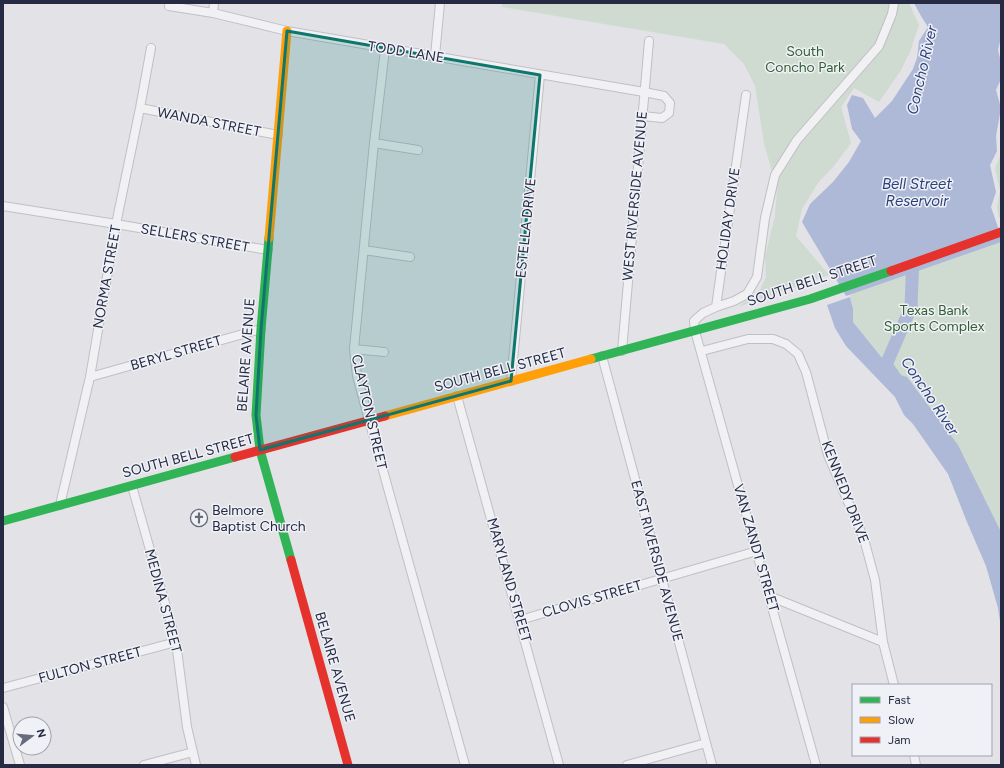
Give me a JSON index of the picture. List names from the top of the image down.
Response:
{
  "streets": {
    "main road": ["SOUTH BELL STREET", "BELAIRE AVENUE"],
    "street": [
      "TODD LANE",
      "WANDA STREET",
      "WEST RIVERSIDE AVENUE",
      "HOLIDAY DRIVE",
      "ESTELLA DRIVE",
      "SELLERS STREET",
      "NORMA STREET",
      "BERYL STREET",
      "CLAYTON STREET",
      "KENNEDY DRIVE",
      "VAN ZANDT STREET",
      "EAST RIVERSIDE AVENUE",
      "MARYLAND STREET",
      "CLOVIS STREET",
      "MEDINA STREET",
      "FULTON STREET"
    ]
  },
  "crossings": [
    ["TODD LANE", "WEST RIVERSIDE AVENUE"],
    ["TODD LANE", "ESTELLA DRIVE"],
    ["TODD LANE", "BELAIRE AVENUE"],
    ["TODD LANE", "CLAYTON STREET"],
    ["WANDA STREET", "NORMA STREET"],
    ["WANDA STREET", "BELAIRE AVENUE"],
    ["WEST RIVERSIDE AVENUE", "SOUTH BELL STREET"],
    ["ESTELLA DRIVE", "SOUTH BELL STREET"],
    ["SELLERS STREET", "NORMA STREET"],
    ["SELLERS STREET", "BELAIRE AVENUE"],
    ["NORMA STREET", "SOUTH BELL STREET"],
    ["NORMA STREET", "BERYL STREET"],
    ["SOUTH BELL STREET", "BELAIRE AVENUE"],
    ["SOUTH BELL STREET", "CLAYTON STREET"],
    ["SOUTH BELL STREET", "VAN ZANDT STREET"],
    ["SOUTH BELL STREET", "EAST RIVERSIDE AVENUE"],
    ["SOUTH BELL STREET", "MARYLAND STREET"],
    ["SOUTH BELL STREET", "MEDINA STREET"],
    ["BERYL STREET", "BELAIRE AVENUE"],
    ["KENNEDY DRIVE", "VAN ZANDT STREET"],
    ["VAN ZANDT STREET", "CLOVIS STREET"],
    ["EAST RIVERSIDE AVENUE", "CLOVIS STREET"],
    ["MARYLAND STREET", "CLOVIS STREET"],
    ["MEDINA STREET", "FULTON STREET"]
  ],
  "water": ["Concho River", "Bell Street Reservoir"],
  "parks": ["South Concho Park", "Texas Bank Sports Complex"],
  "places": {
    "church": ["Belmore Baptist Church"]
  },
  "legend": ["Fast", "Slow", "Jam"],
  "north": "right"
}
